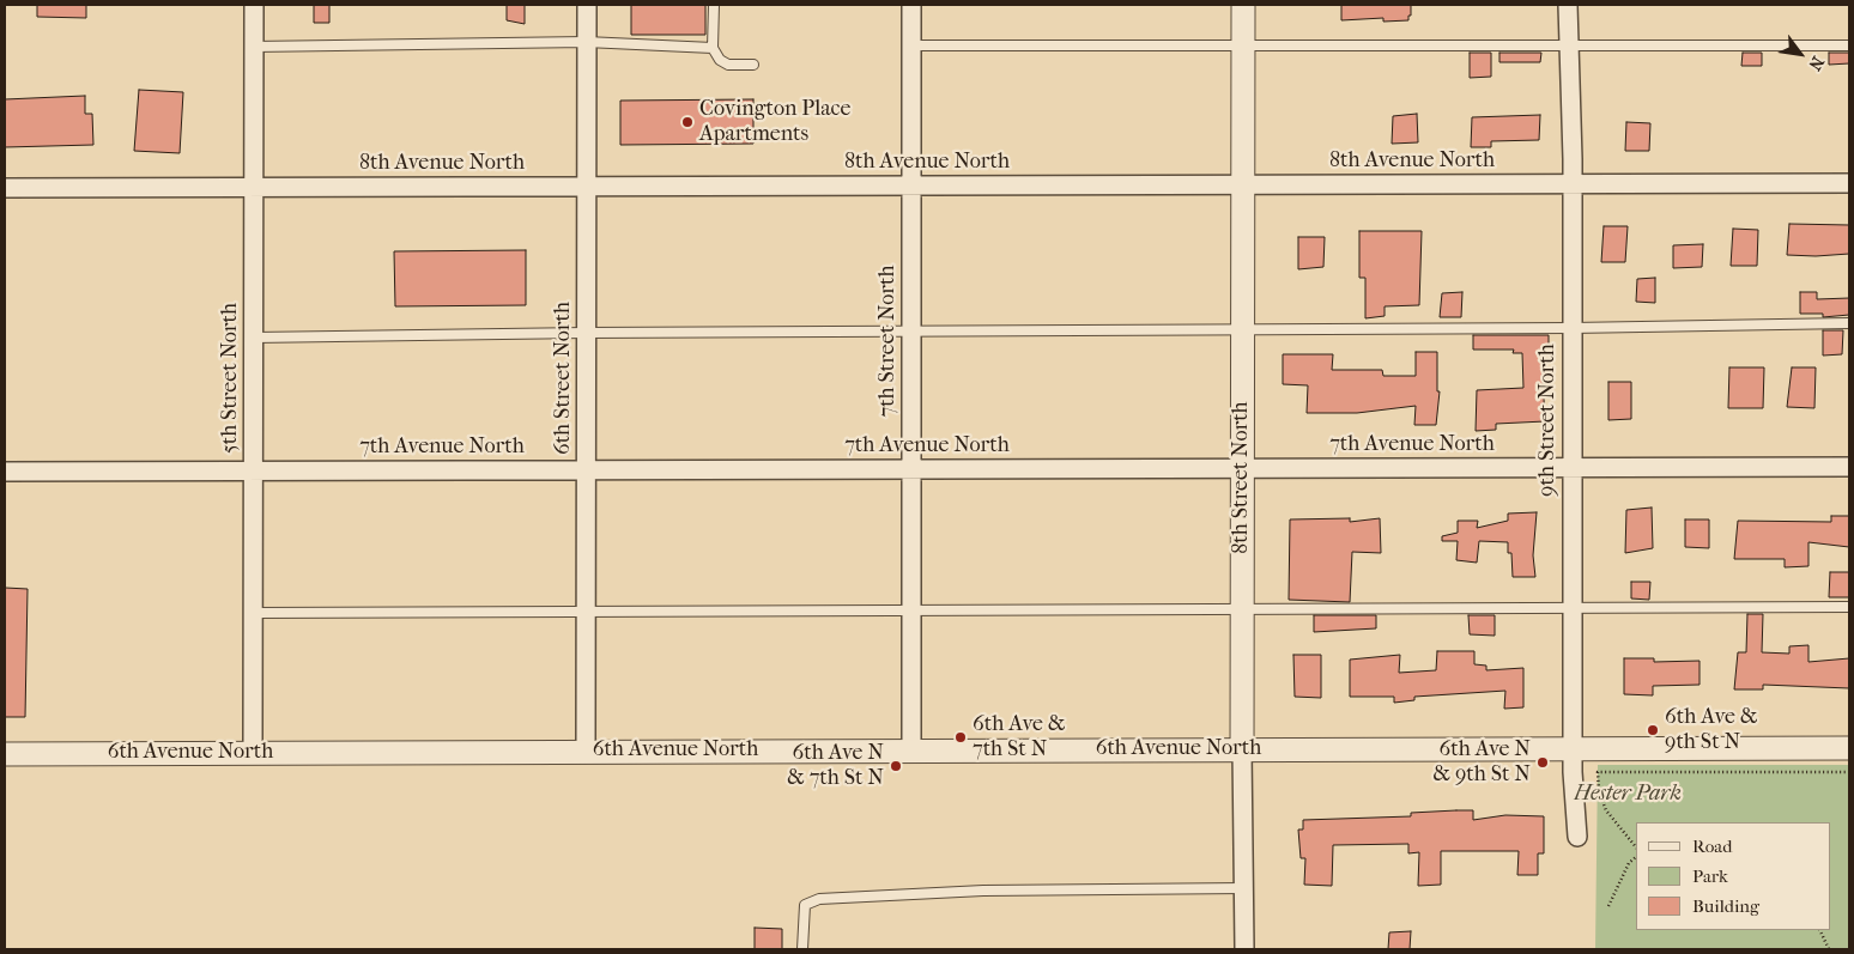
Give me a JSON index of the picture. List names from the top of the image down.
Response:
{
  "streets": {
    "street": [
      "8th Avenue North",
      "7th Street North",
      "5th Street North",
      "6th Street North",
      "9th Street North",
      "7th Avenue North",
      "8th Street North",
      "6th Avenue North"
    ]
  },
  "crossings": [
    ["8th Avenue North", "7th Street North"],
    ["8th Avenue North", "5th Street North"],
    ["8th Avenue North", "6th Street North"],
    ["8th Avenue North", "9th Street North"],
    ["8th Avenue North", "8th Street North"],
    ["7th Street North", "7th Avenue North"],
    ["7th Street North", "6th Avenue North"],
    ["5th Street North", "7th Avenue North"],
    ["5th Street North", "6th Avenue North"],
    ["6th Street North", "7th Avenue North"],
    ["6th Street North", "6th Avenue North"],
    ["9th Street North", "7th Avenue North"],
    ["9th Street North", "6th Avenue North"],
    ["7th Avenue North", "8th Street North"],
    ["8th Street North", "6th Avenue North"]
  ],
  "parks": ["Hester Park"],
  "places": [
    "Covington Place Apartments",
    "6th Ave & 9th St N",
    "6th Ave & 7th St N",
    "6th Ave N & 9th St N",
    "6th Ave N & 7th St N"
  ],
  "legend": ["Road", "Park", "Building"],
  "north": "bottom right"
}
